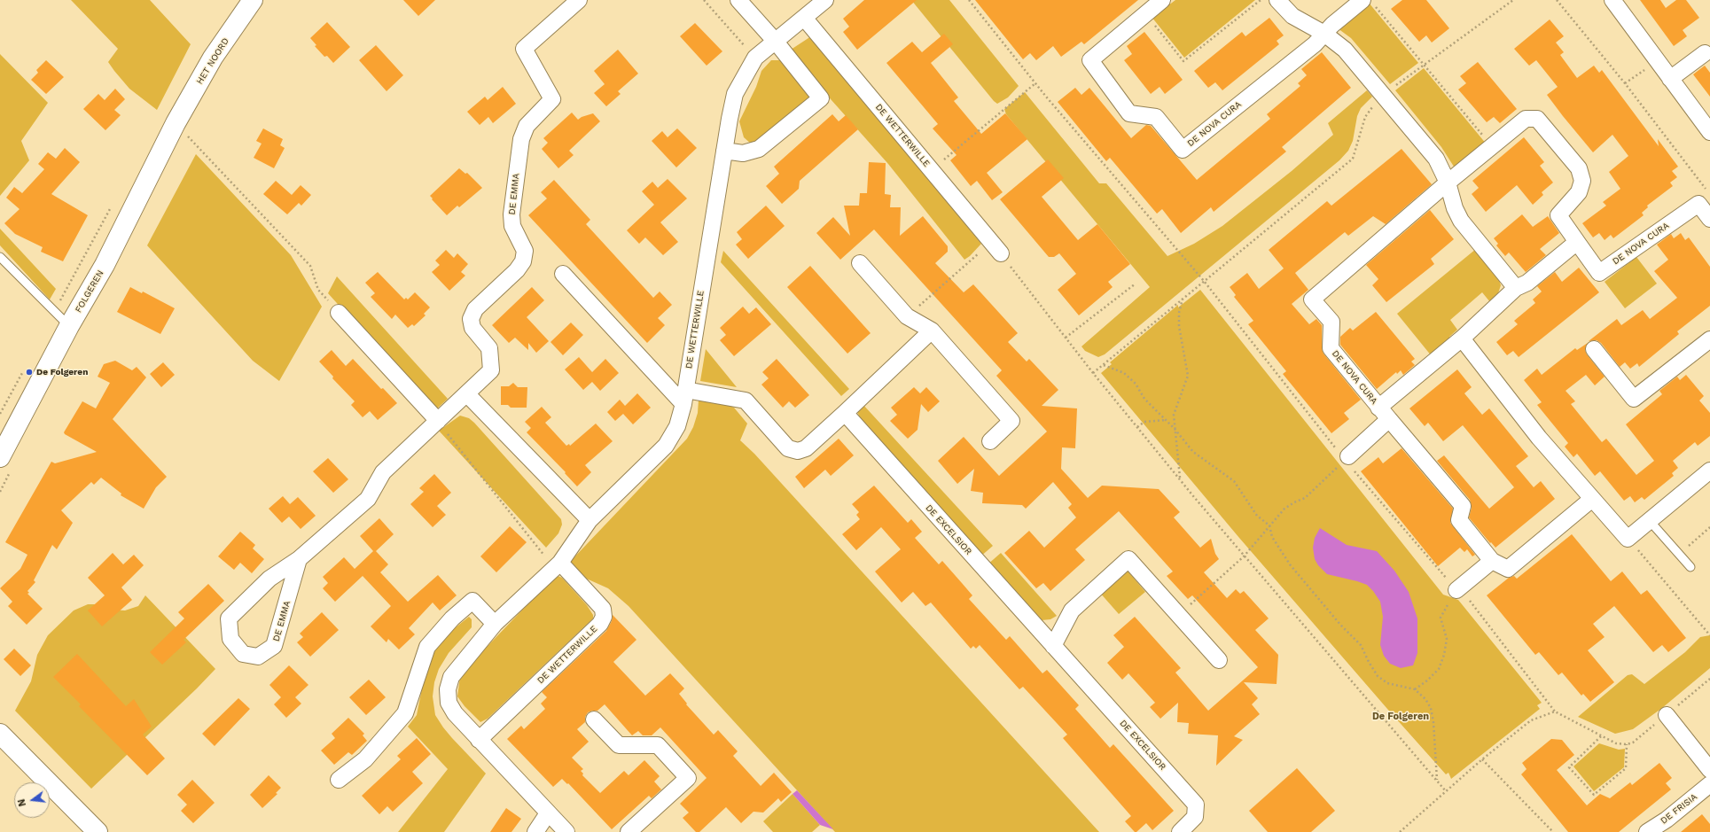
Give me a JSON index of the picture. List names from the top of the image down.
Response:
{
  "streets": {
    "main road": ["HET NOORD", "FOLGEREN"],
    "street": [
      "DE NOVA CURA",
      "DE WETTERWILLE",
      "DE EMMA",
      "DE EXCELSIOR",
      "DE FRISIA"
    ]
  },
  "crossings": [
    ["HET NOORD", "FOLGEREN"]
  ],
  "districts": ["De Folgeren"],
  "places": ["De Folgeren"],
  "north": "left"
}
